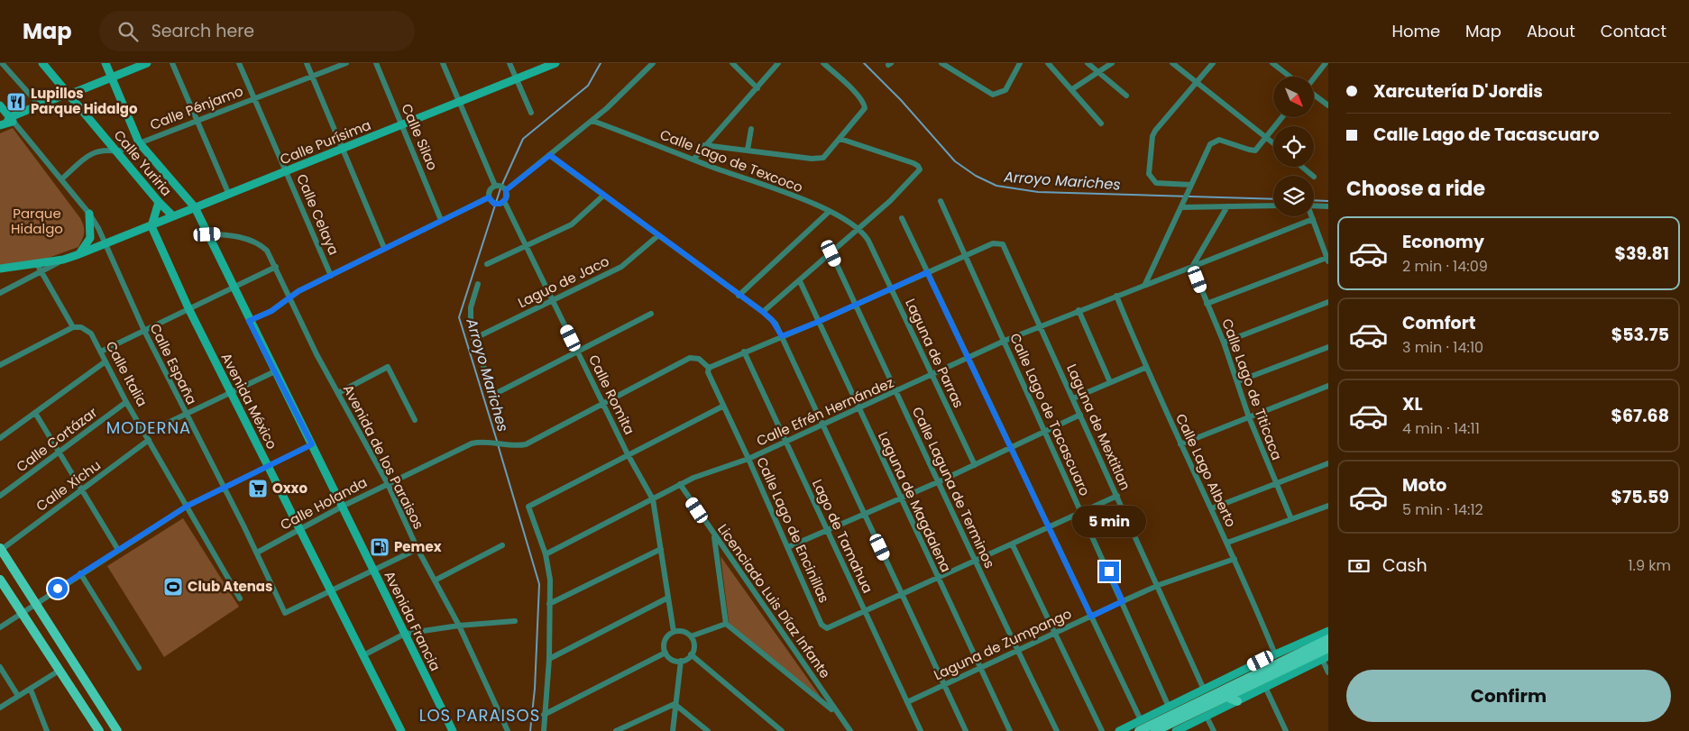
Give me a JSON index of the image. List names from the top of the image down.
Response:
{
  "streets": {
    "street": [
      "Calle Pénjamo",
      "Calle Silao",
      "Calle Purísima",
      "Calle Lago de Texcoco",
      "Calle Yuriria",
      "Calle Celaya",
      "Laguo de Jaco",
      "Laguna de Parras",
      "Calle España",
      "Calle Italia",
      "Calle Lago de Titicaca",
      "Calle Romita",
      "Avenida México",
      "Calle Efrén Hernández",
      "Calle Lago de Tacascuaro",
      "Laguna de Mextitlan",
      "Calle Cortázar",
      "Avenida de los Paraisos",
      "Calle Lago Alberto",
      "Calle Xichu",
      "Calle Laguna de Terminos",
      "Laguna de Magdalena",
      "Calle Holanda",
      "Calle Lago de Encinillas",
      "Lago de Tamahua",
      "Licenciado Luis Díaz Infante",
      "Avenida Francia",
      "Laguna de Zumpango"
    ]
  },
  "crossings": [
    ["Calle Pénjamo", "Calle Yuriria"],
    ["Calle Pénjamo", "Calle Celaya"],
    ["Calle Pénjamo", "Calle España"],
    ["Calle Pénjamo", "Avenida Francia"],
    ["Calle Silao", "Calle Purísima"],
    ["Calle Purísima", "Calle Yuriria"],
    ["Calle Purísima", "Calle Celaya"],
    ["Calle Purísima", "Calle España"],
    ["Calle Purísima", "Avenida México"],
    ["Calle Purísima", "Avenida Francia"],
    ["Calle Lago de Texcoco", "Laguna de Parras"],
    ["Laguo de Jaco", "Calle Romita"],
    ["Laguna de Parras", "Calle Efrén Hernández"],
    ["Calle España", "Avenida México"],
    ["Calle España", "Calle Holanda"],
    ["Calle Italia", "Calle Cortázar"],
    ["Calle Italia", "Calle Xichu"],
    ["Calle Lago de Titicaca", "Calle Efrén Hernández"],
    ["Calle Romita", "Calle Efrén Hernández"],
    ["Calle Romita", "Calle Holanda"],
    ["Avenida México", "Calle Holanda"],
    ["Calle Efrén Hernández", "Calle Lago de Tacascuaro"],
    ["Calle Efrén Hernández", "Laguna de Mextitlan"],
    ["Calle Efrén Hernández", "Calle Lago Alberto"],
    ["Calle Efrén Hernández", "Calle Laguna de Terminos"],
    ["Calle Efrén Hernández", "Laguna de Magdalena"],
    ["Calle Efrén Hernández", "Calle Lago de Encinillas"],
    ["Calle Efrén Hernández", "Lago de Tamahua"],
    ["Calle Efrén Hernández", "Licenciado Luis Díaz Infante"],
    ["Calle Lago de Tacascuaro", "Laguna de Mextitlan"],
    ["Calle Lago de Tacascuaro", "Laguna de Zumpango"],
    ["Laguna de Mextitlan", "Laguna de Zumpango"],
    ["Avenida de los Paraisos", "Calle Holanda"],
    ["Avenida de los Paraisos", "Avenida Francia"],
    ["Calle Lago Alberto", "Laguna de Zumpango"],
    ["Calle Laguna de Terminos", "Laguna de Zumpango"],
    ["Laguna de Magdalena", "Laguna de Zumpango"],
    ["Calle Holanda", "Calle Lago de Encinillas"],
    ["Calle Holanda", "Avenida Francia"],
    ["Calle Lago de Encinillas", "Lago de Tamahua"],
    ["Lago de Tamahua", "Laguna de Zumpango"]
  ],
  "districts": ["MODERNA", "LOS PARAISOS"],
  "water": ["Arroyo Mariches"],
  "parks": ["Parque Hidalgo"],
  "places": {
    "restaurant": ["Lupillos Parque Hidalgo"],
    "supermarket": ["Oxxo"],
    "fuel station": ["Pemex"],
    "sports": ["Club Atenas"]
  },
  "north": "bottom right",
  "page": {
    "header": "Map",
    "search": "Search here",
    "nav": [
      "Home",
      "Map",
      "About",
      "Contact"
    ],
    "banner": ["Xarcutería D'Jordis", "Calle Lago de Tacascuaro"],
    "heading": "Choose a ride",
    "list": [
      {
        "name": "Economy",
        "note": "2 min · 14:09",
        "value": "$39.81"
      },
      {
        "name": "Comfort",
        "note": "3 min · 14:10",
        "value": "$53.75"
      },
      {
        "name": "XL",
        "note": "4 min · 14:11",
        "value": "$67.68"
      },
      {
        "name": "Moto",
        "note": "5 min · 14:12",
        "value": "$75.59"
      }
    ],
    "bubble": "5 min",
    "pay": ["Cash", "1.9 km"],
    "buttons": "Confirm"
  }
}
